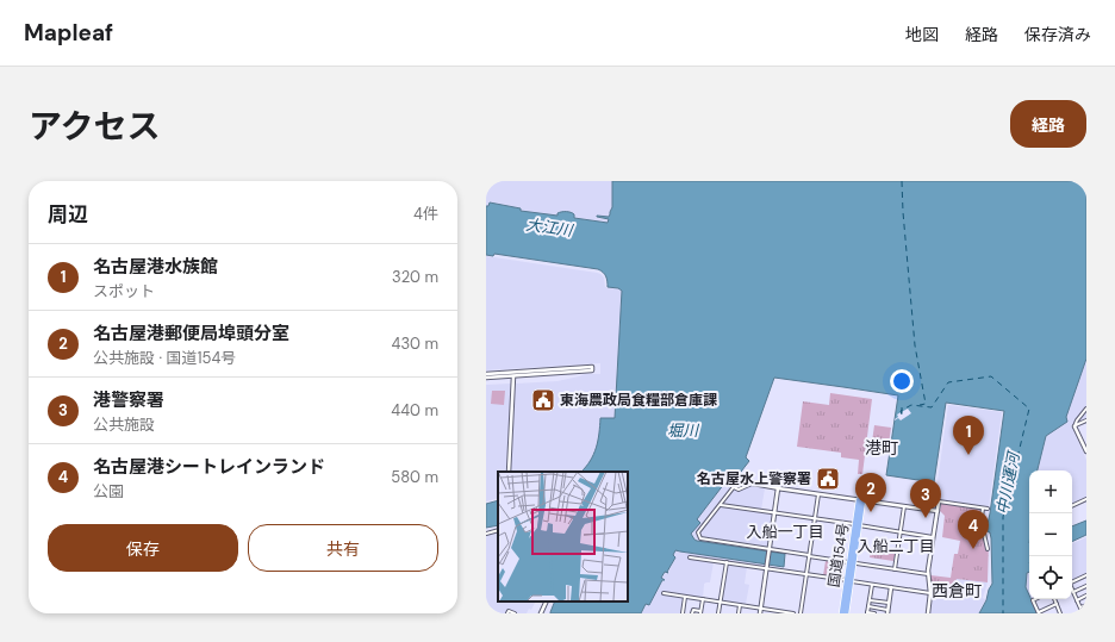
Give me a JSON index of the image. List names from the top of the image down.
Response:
{
  "streets": {
    "highway": ["国道154号"]
  },
  "districts": [
    "港町",
    "入船一丁目",
    "入船二丁目",
    "西倉町"
  ],
  "water": ["大江川", "堀川", "中川運河"],
  "places": {
    "public building": ["東海農政局食糧部倉庫課", "名古屋水上警察署"]
  },
  "page": {
    "header": "Mapleaf",
    "nav": ["地図", "経路", "保存済み"],
    "title": "アクセス",
    "buttons": [
      "経路",
      ["保存", "共有"]
    ],
    "heading": ["周辺", "4件"],
    "list": [
      {
        "mark": "1",
        "name": "名古屋港水族館",
        "note": "スポット",
        "value": "320 m"
      },
      {
        "mark": "2",
        "name": "名古屋港郵便局埠頭分室",
        "note": "公共施設 · 国道154号",
        "value": "430 m"
      },
      {
        "mark": "3",
        "name": "港警察署",
        "note": "公共施設",
        "value": "440 m"
      },
      {
        "mark": "4",
        "name": "名古屋港シートレインランド",
        "note": "公園",
        "value": "580 m"
      }
    ],
    "pins": [
      "1",
      "2",
      "3",
      "4"
    ],
    "map_buttons": ["+", "−"]
  }
}
